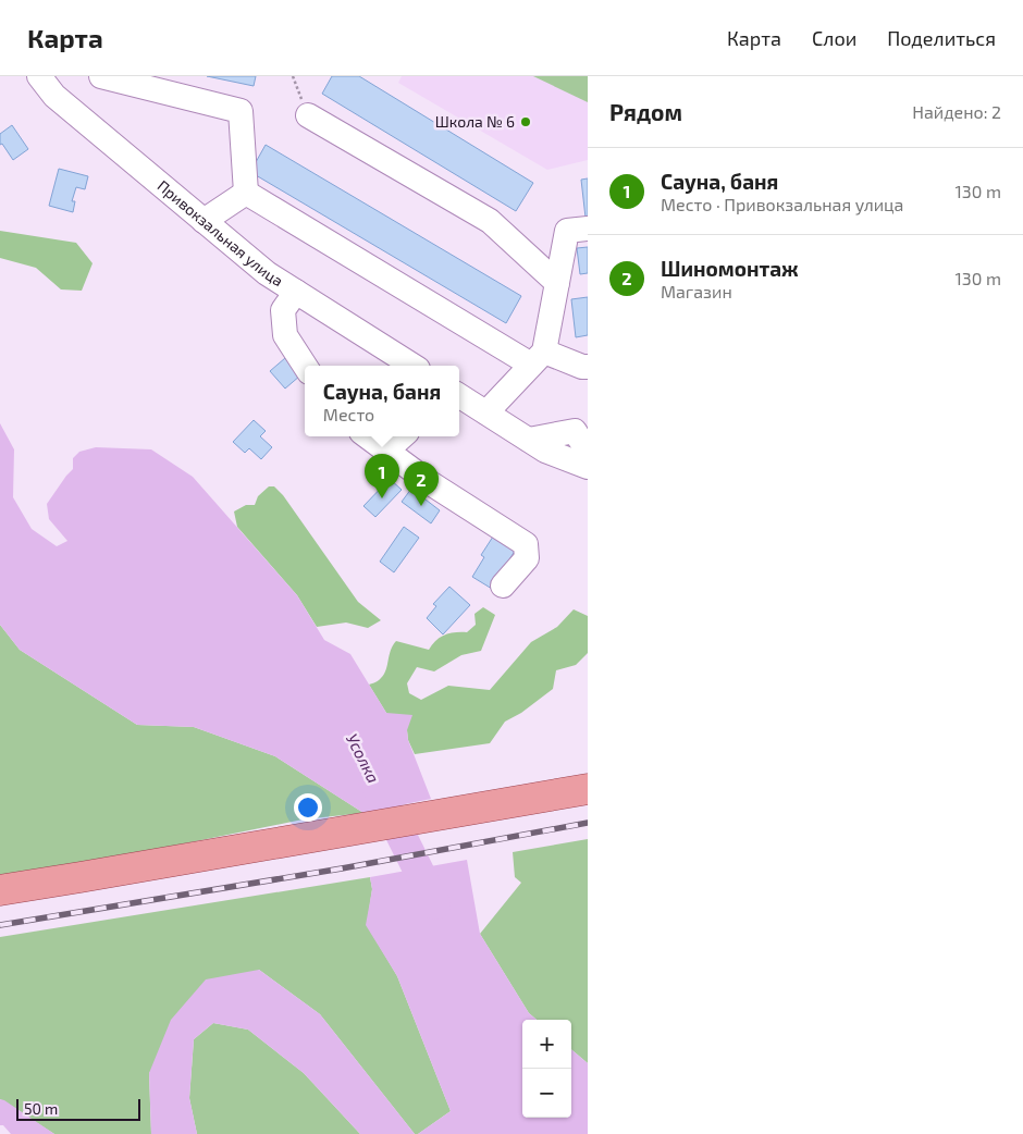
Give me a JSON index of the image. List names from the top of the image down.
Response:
{
  "streets": {
    "street": ["Привокзальная улица"]
  },
  "water": ["Усолка"],
  "places": ["Школа № 6"],
  "scale_bar": "50 m",
  "page": {
    "header": "Карта",
    "nav": ["Карта", "Слои", "Поделиться"],
    "heading": ["Рядом", "Найдено: 2"],
    "list": [
      {
        "mark": "1",
        "name": "Сауна, баня",
        "note": "Место · Привокзальная улица",
        "value": "130 m"
      },
      {
        "mark": "2",
        "name": "Шиномонтаж",
        "note": "Магазин",
        "value": "130 m"
      }
    ],
    "popup": ["Сауна, баня", "Место"],
    "pins": ["1", "2"],
    "map_buttons": ["+", "−"],
    "scale": "50 m"
  }
}
